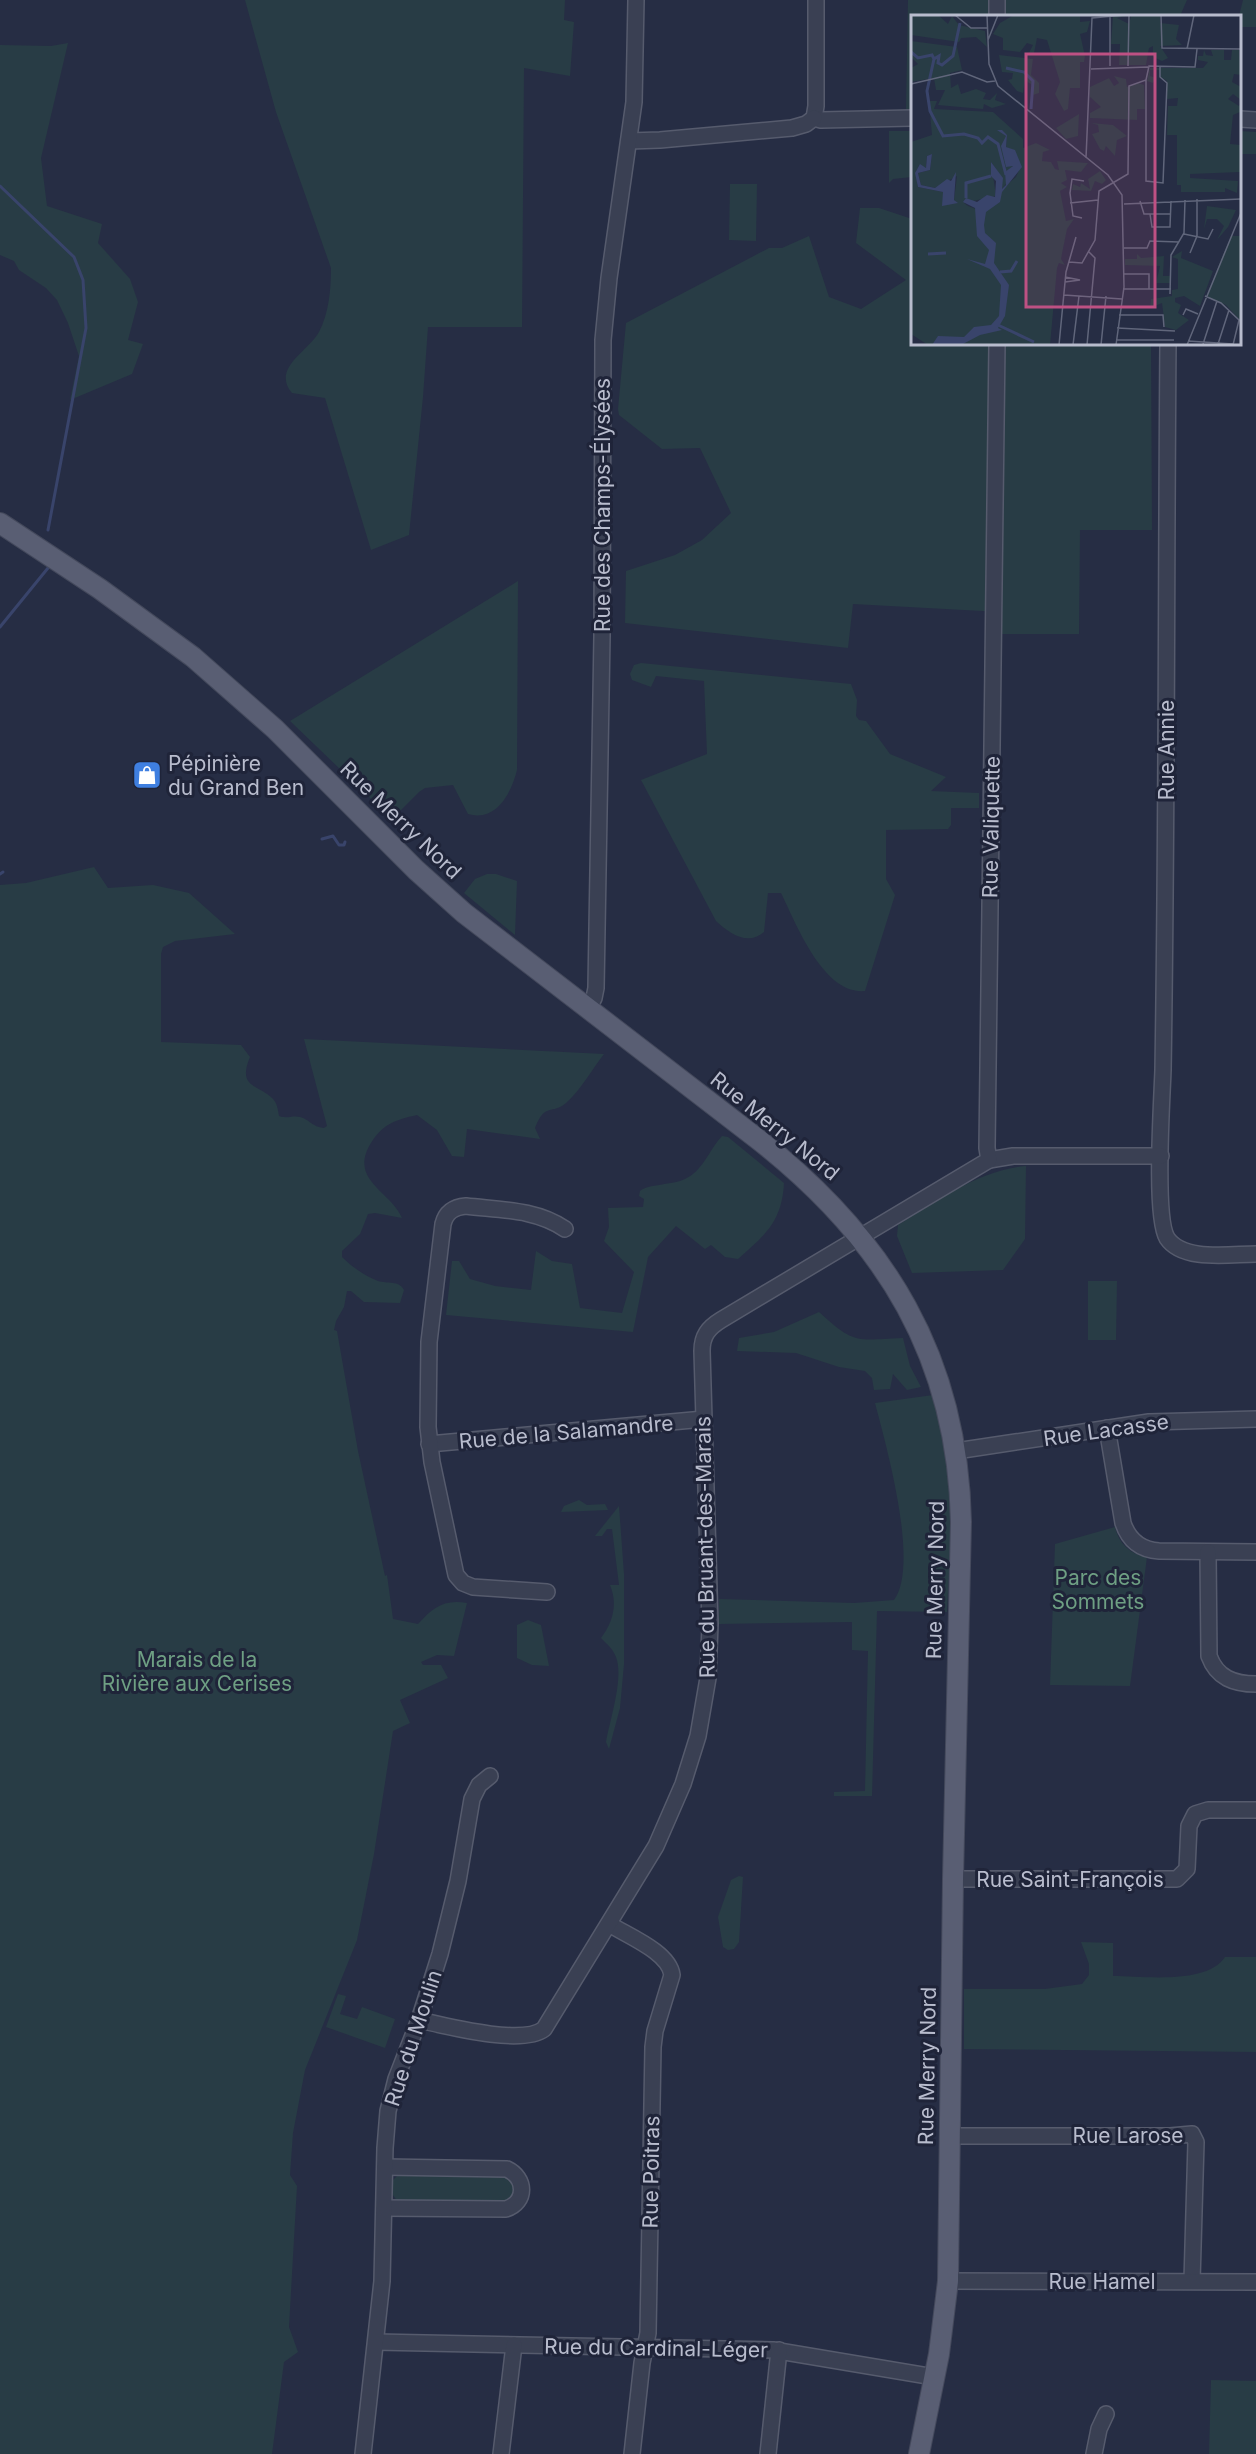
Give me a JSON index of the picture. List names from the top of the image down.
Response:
{
  "streets": {
    "main road": ["Rue Merry Nord"],
    "street": [
      "Rue des Champs-Élysées",
      "Rue Annie",
      "Rue Valiquette",
      "Rue Lacasse",
      "Rue de la Salamandre",
      "Rue du Bruant-des-Marais",
      "Rue Saint-François",
      "Rue du Moulin",
      "Rue Larose",
      "Rue Poitras",
      "Rue Hamel",
      "Rue du Cardinal-Léger"
    ]
  },
  "crossings": [
    ["Rue des Champs-Élysées", "Rue Merry Nord"],
    ["Rue Merry Nord", "Rue Lacasse"],
    ["Rue Merry Nord", "Rue du Bruant-des-Marais"],
    ["Rue Merry Nord", "Rue Saint-François"],
    ["Rue Merry Nord", "Rue Larose"],
    ["Rue Merry Nord", "Rue Hamel"],
    ["Rue Merry Nord", "Rue du Cardinal-Léger"],
    ["Rue de la Salamandre", "Rue du Bruant-des-Marais"],
    ["Rue du Bruant-des-Marais", "Rue du Moulin"],
    ["Rue du Bruant-des-Marais", "Rue Poitras"],
    ["Rue du Moulin", "Rue du Cardinal-Léger"],
    ["Rue Larose", "Rue Hamel"],
    ["Rue Poitras", "Rue du Cardinal-Léger"]
  ],
  "parks": ["Parc des Sommets", "Marais de la Rivière aux Cerises"],
  "places": {
    "shop": ["Pépinière du Grand Ben"]
  }
}
